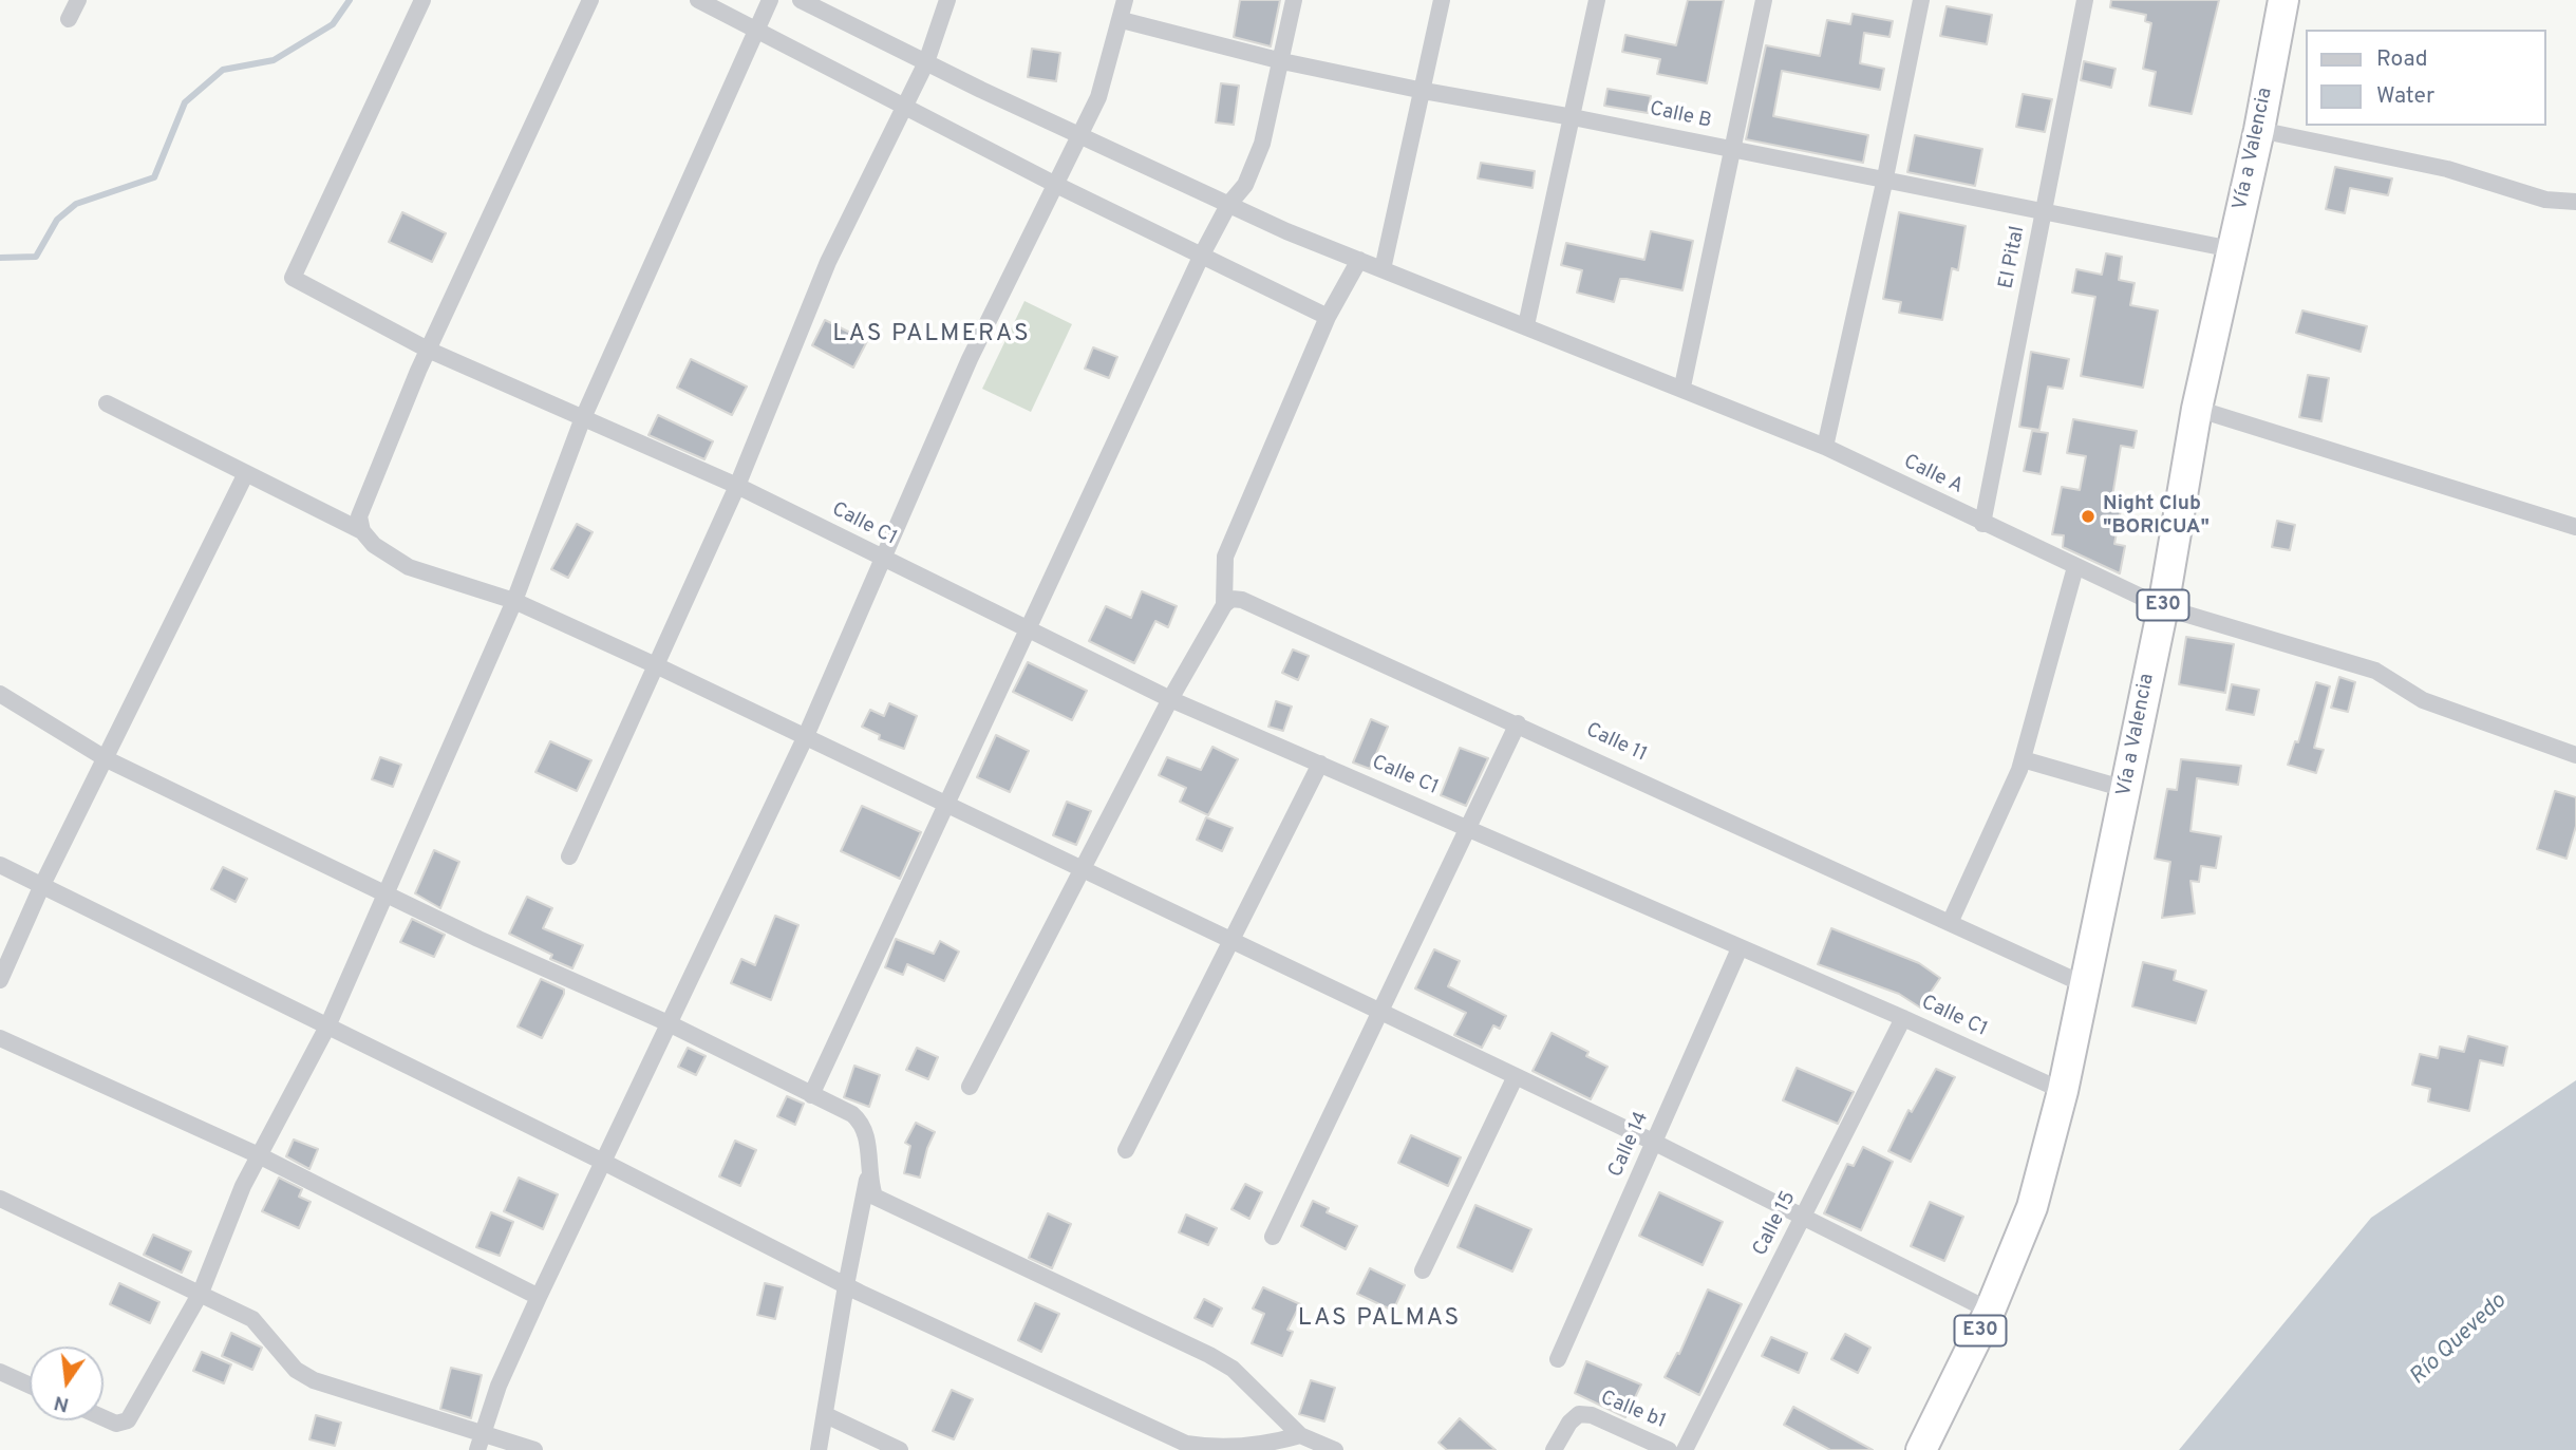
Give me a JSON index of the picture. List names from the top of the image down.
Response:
{
  "streets": {
    "highway": ["Vía a Valencia", "E30"],
    "street": [
      "Calle B",
      "El Pital",
      "Calle A",
      "Calle C1",
      "Calle 11",
      "Calle 14",
      "Calle 15",
      "Calle b1"
    ]
  },
  "crossings": [
    ["Calle B", "Vía a Valencia"],
    ["Calle B", "El Pital"],
    ["Vía a Valencia", "Calle A"],
    ["Vía a Valencia", "Calle C1"],
    ["Vía a Valencia", "Calle 11"],
    ["El Pital", "Calle A"],
    ["Calle C1", "Calle 14"],
    ["Calle C1", "Calle 15"]
  ],
  "districts": ["LAS PALMERAS", "LAS PALMAS"],
  "water": ["Río Quevedo"],
  "places": ["Night Club \"BORICUA\""],
  "legend": ["Road", "Water"],
  "north": "bottom"
}
